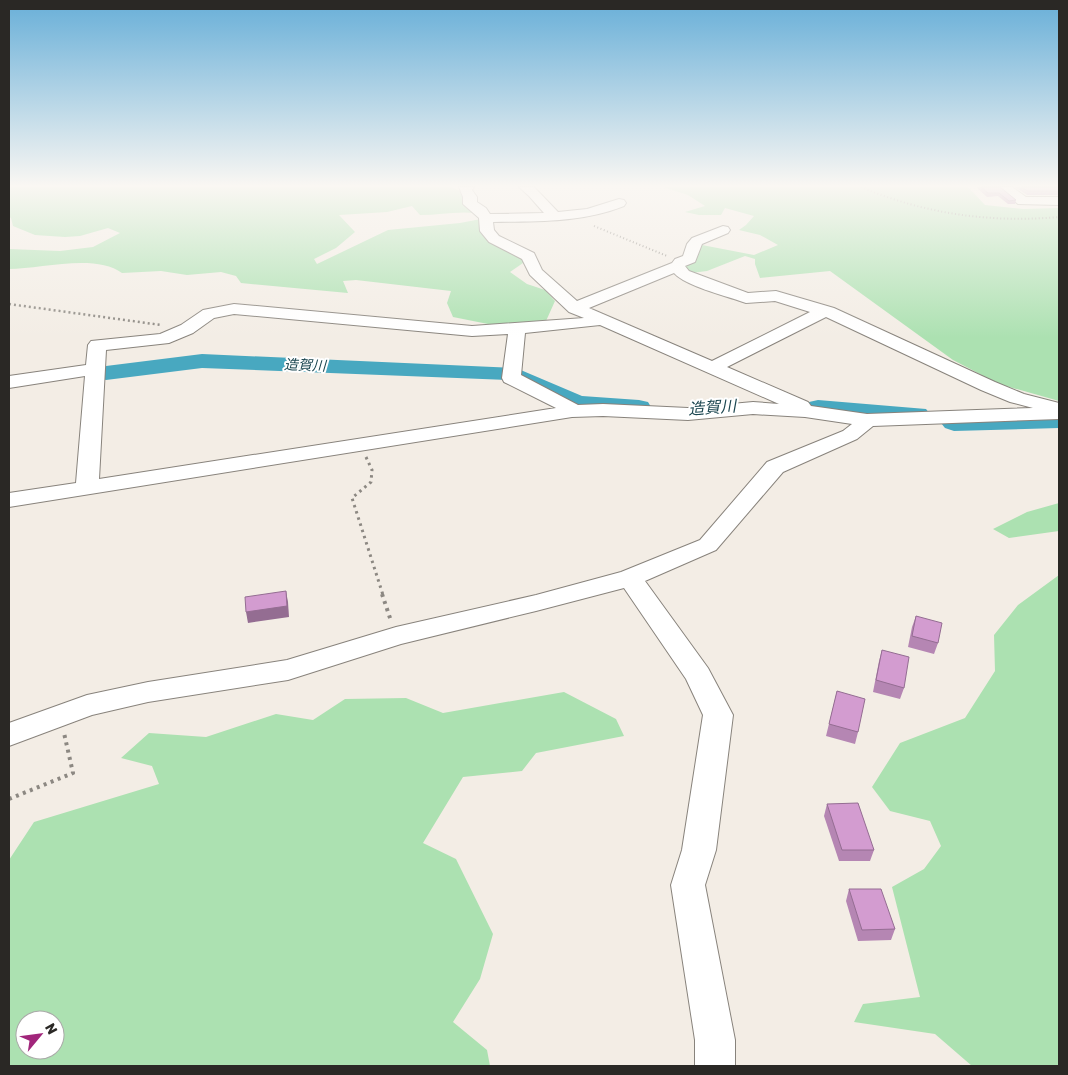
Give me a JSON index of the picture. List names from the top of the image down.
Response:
{
  "water": ["造賀川"],
  "north": "top right"
}
